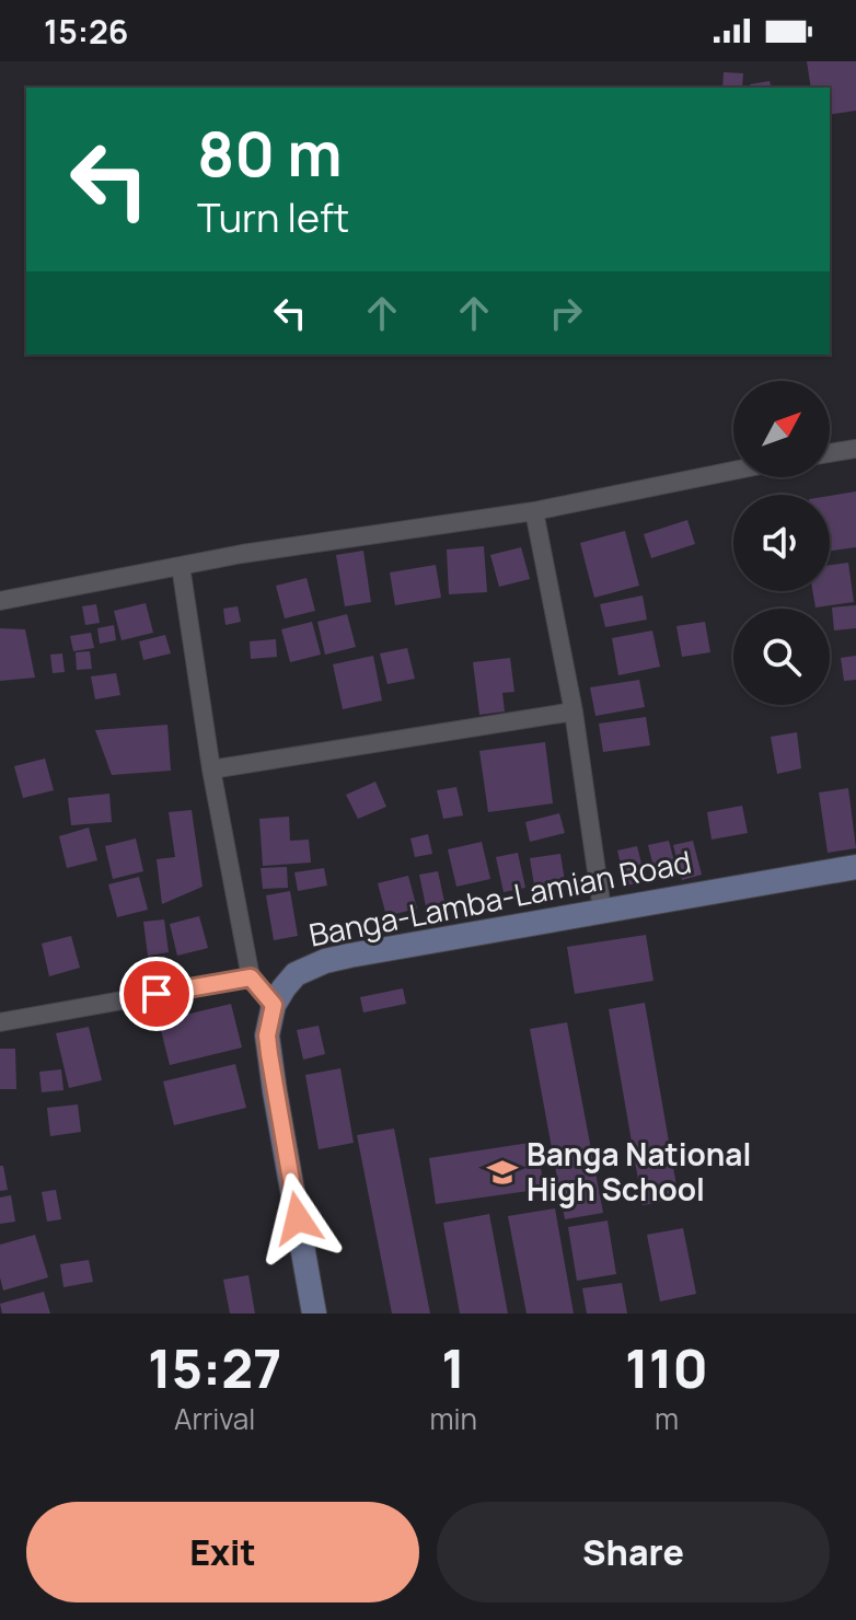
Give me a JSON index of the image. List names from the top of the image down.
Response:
{
  "streets": {
    "main road": ["Banga-Lamba-Lamian Road"]
  },
  "places": {
    "school or university": ["Banga National High School"]
  },
  "north": "top right",
  "page": {
    "status": "15:26",
    "turn": ["80 m", "Turn left"],
    "eta": [
      "15:27",
      "Arrival",
      "1",
      "min",
      "110",
      "m"
    ],
    "buttons": ["Exit", "Share"]
  }
}
